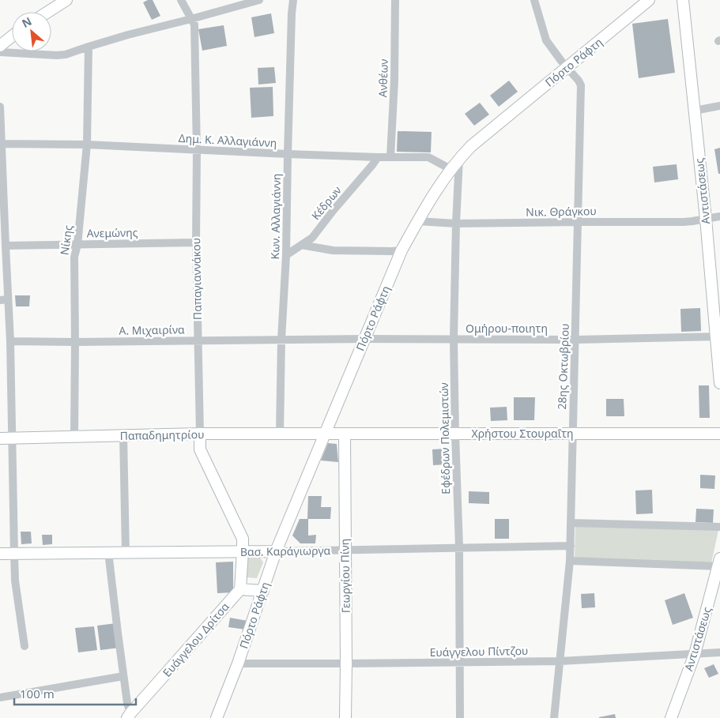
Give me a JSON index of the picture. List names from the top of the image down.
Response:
{
  "streets": {
    "street": [
      "Πόρτο Ράφτη",
      "Ανθέων",
      "Δημ. Κ. Αλλαγιάννη",
      "Αντιστάσεως",
      "Κέδρων",
      "Νικ. Θράγκου",
      "Κων. Αλλαγιάννη",
      "Ανεμώνης",
      "Νίκης",
      "Παπαγιαννάκου",
      "Ομήρου-ποιητη",
      "Α. Μιχαιρίνα",
      "28ης Οκτωβρίου",
      "Χρήστου Στουραΐτη",
      "Παπαδημητρίου",
      "Εφέδρων Πολεμιστών",
      "Βασ. Καράγιωργα",
      "Γεωργίου Πίνη",
      "Ευάγγελου Δρίτσα",
      "Ευάγγελου Πίντζου"
    ]
  },
  "crossings": [
    ["Πόρτο Ράφτη", "Δημ. Κ. Αλλαγιάννη"],
    ["Πόρτο Ράφτη", "Νικ. Θράγκου"],
    ["Πόρτο Ράφτη", "Ομήρου-ποιητη"],
    ["Πόρτο Ράφτη", "Α. Μιχαιρίνα"],
    ["Πόρτο Ράφτη", "28ης Οκτωβρίου"],
    ["Πόρτο Ράφτη", "Χρήστου Στουραΐτη"],
    ["Πόρτο Ράφτη", "Παπαδημητρίου"],
    ["Πόρτο Ράφτη", "Εφέδρων Πολεμιστών"],
    ["Πόρτο Ράφτη", "Βασ. Καράγιωργα"],
    ["Πόρτο Ράφτη", "Ευάγγελου Πίντζου"],
    ["Ανθέων", "Δημ. Κ. Αλλαγιάννη"],
    ["Δημ. Κ. Αλλαγιάννη", "Κέδρων"],
    ["Δημ. Κ. Αλλαγιάννη", "Κων. Αλλαγιάννη"],
    ["Δημ. Κ. Αλλαγιάννη", "Νίκης"],
    ["Δημ. Κ. Αλλαγιάννη", "Παπαγιαννάκου"],
    ["Αντιστάσεως", "Νικ. Θράγκου"],
    ["Αντιστάσεως", "Ομήρου-ποιητη"],
    ["Αντιστάσεως", "Ευάγγελου Πίντζου"],
    ["Κέδρων", "Κων. Αλλαγιάννη"],
    ["Νικ. Θράγκου", "28ης Οκτωβρίου"],
    ["Νικ. Θράγκου", "Εφέδρων Πολεμιστών"],
    ["Κων. Αλλαγιάννη", "Α. Μιχαιρίνα"],
    ["Κων. Αλλαγιάννη", "Παπαδημητρίου"],
    ["Ανεμώνης", "Νίκης"],
    ["Ανεμώνης", "Παπαγιαννάκου"],
    ["Νίκης", "Α. Μιχαιρίνα"],
    ["Νίκης", "Παπαδημητρίου"],
    ["Παπαγιαννάκου", "Α. Μιχαιρίνα"],
    ["Παπαγιαννάκου", "Παπαδημητρίου"],
    ["Παπαγιαννάκου", "Βασ. Καράγιωργα"],
    ["Ομήρου-ποιητη", "Α. Μιχαιρίνα"],
    ["Ομήρου-ποιητη", "28ης Οκτωβρίου"],
    ["Ομήρου-ποιητη", "Εφέδρων Πολεμιστών"],
    ["28ης Οκτωβρίου", "Χρήστου Στουραΐτη"],
    ["28ης Οκτωβρίου", "Βασ. Καράγιωργα"],
    ["28ης Οκτωβρίου", "Ευάγγελου Πίντζου"],
    ["Χρήστου Στουραΐτη", "Παπαδημητρίου"],
    ["Χρήστου Στουραΐτη", "Εφέδρων Πολεμιστών"],
    ["Χρήστου Στουραΐτη", "Γεωργίου Πίνη"],
    ["Εφέδρων Πολεμιστών", "Βασ. Καράγιωργα"],
    ["Εφέδρων Πολεμιστών", "Ευάγγελου Πίντζου"],
    ["Βασ. Καράγιωργα", "Γεωργίου Πίνη"],
    ["Γεωργίου Πίνη", "Ευάγγελου Πίντζου"]
  ],
  "scale_bar": "100 m",
  "north": "top left"
}
